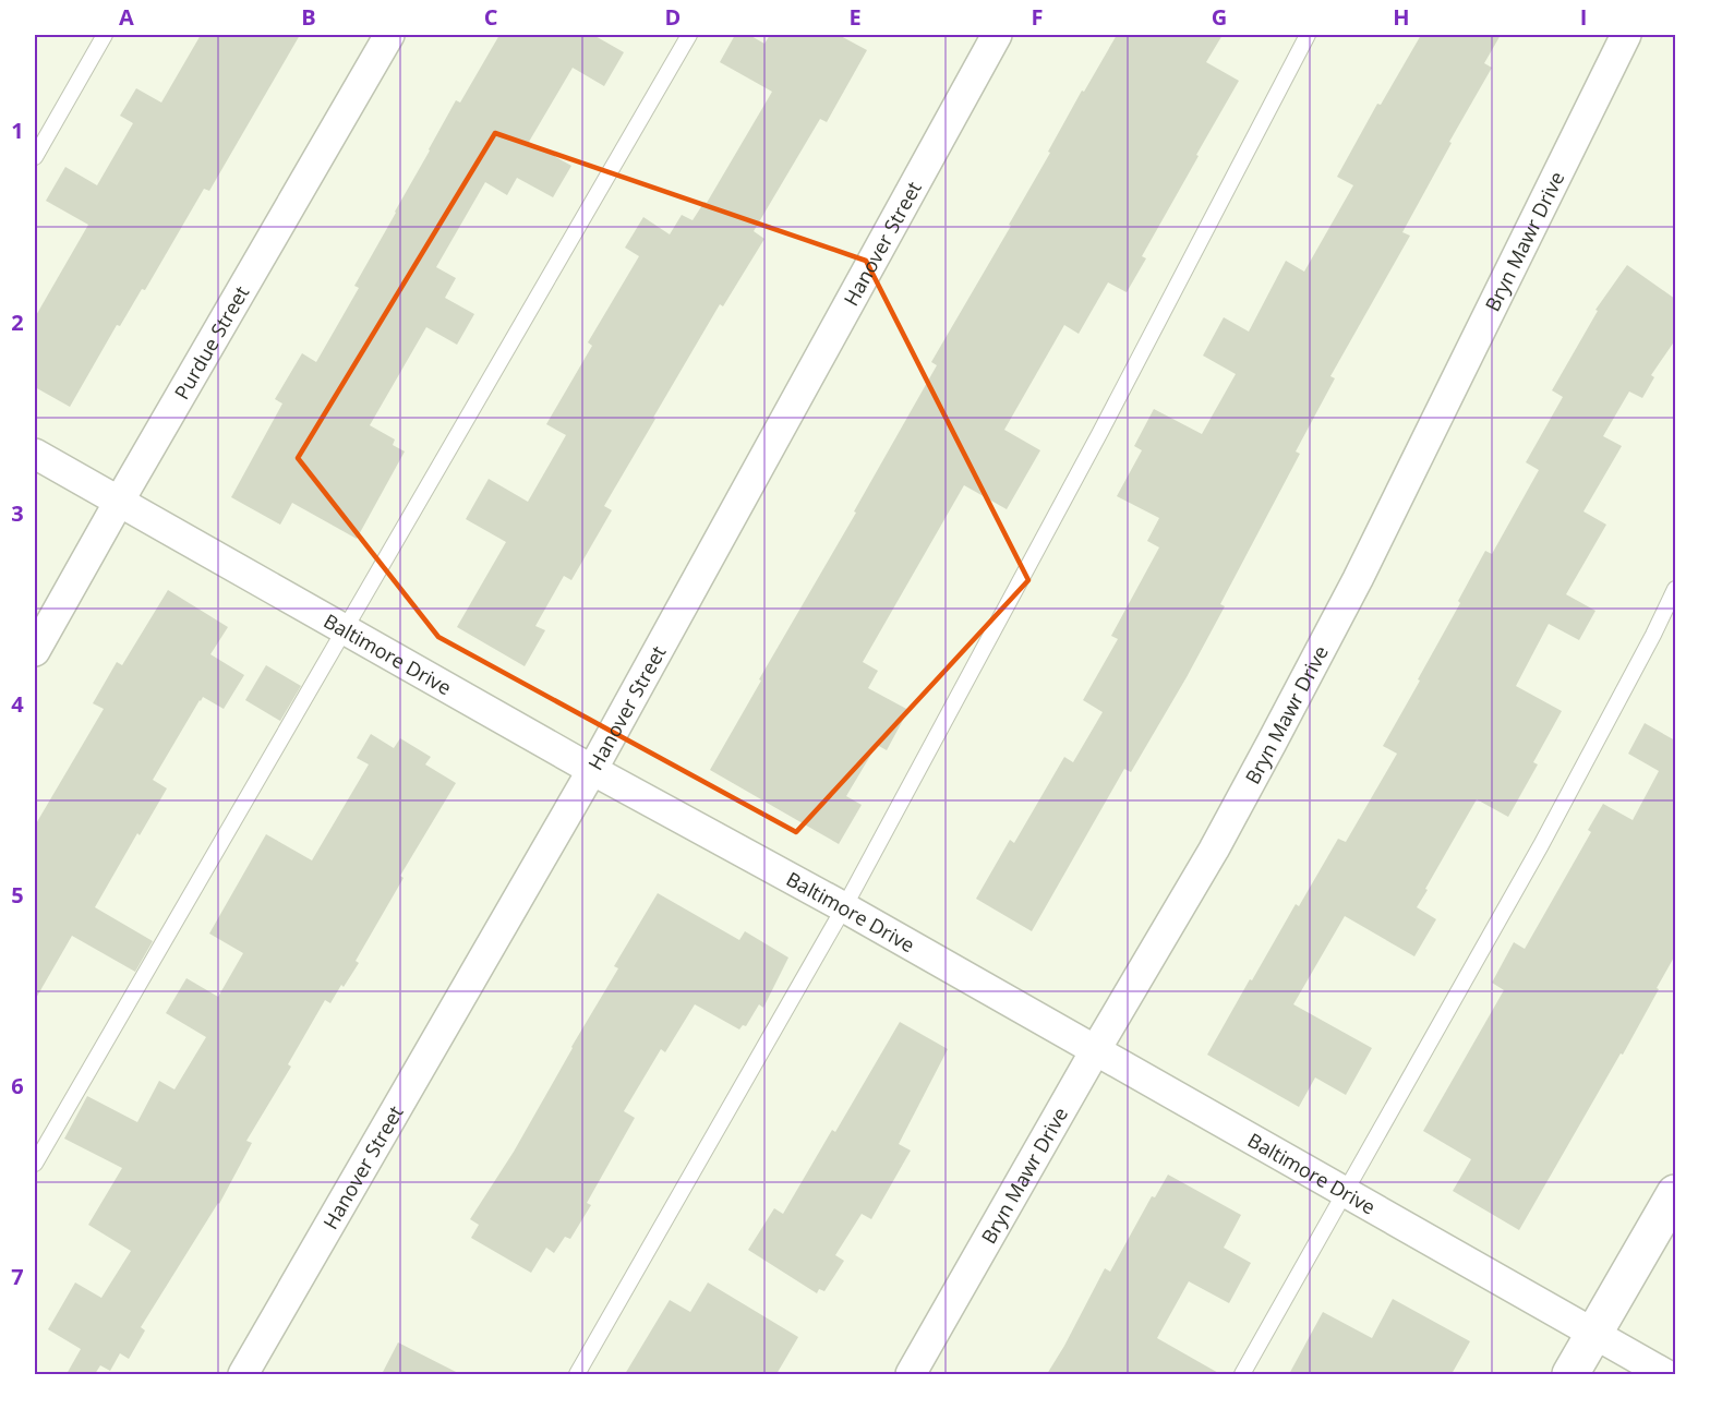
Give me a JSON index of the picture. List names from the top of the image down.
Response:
{
  "streets": {
    "street": [
      "Bryn Mawr Drive",
      "Hanover Street",
      "Purdue Street",
      "Baltimore Drive"
    ]
  },
  "crossings": [
    ["Bryn Mawr Drive", "Baltimore Drive"],
    ["Hanover Street", "Baltimore Drive"],
    ["Purdue Street", "Baltimore Drive"]
  ],
  "grid": {
    "columns": [
      "A",
      "B",
      "C",
      "D",
      "E",
      "F",
      "G",
      "H",
      "I"
    ],
    "rows": [
      "1",
      "2",
      "3",
      "4",
      "5",
      "6",
      "7"
    ]
  }
}
